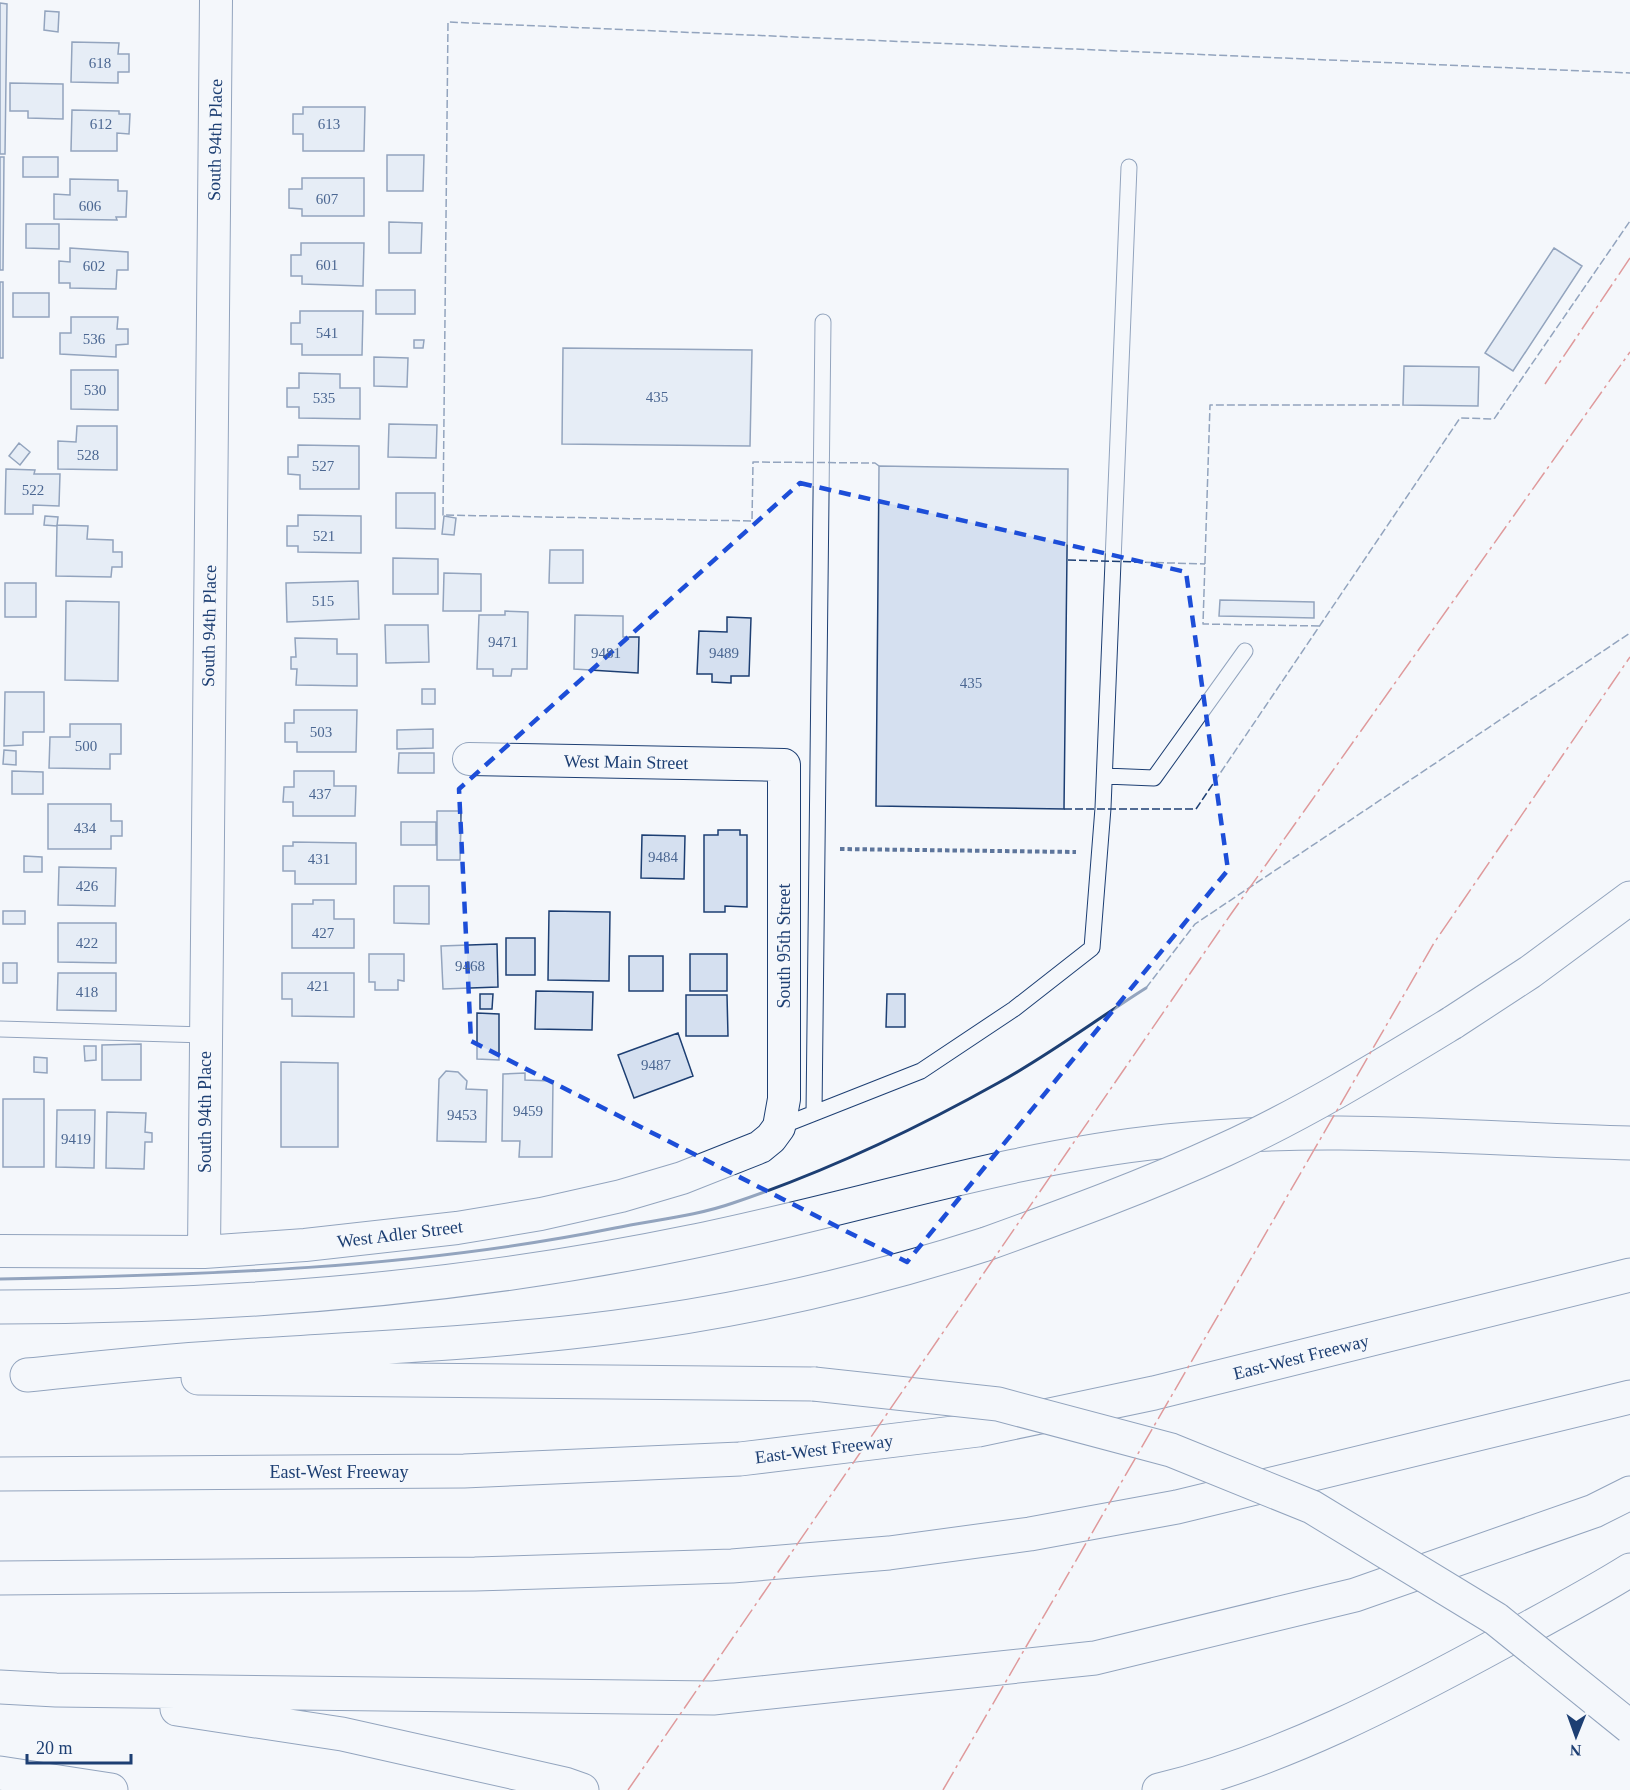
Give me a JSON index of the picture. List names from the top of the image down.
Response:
{
  "streets": {
    "highway": ["East-West Freeway"],
    "street": [
      "South 94th Place",
      "West Main Street",
      "South 95th Street",
      "West Adler Street"
    ]
  },
  "crossings": [
    ["South 94th Place", "West Adler Street"],
    ["West Main Street", "South 95th Street"],
    ["South 95th Street", "West Adler Street"]
  ],
  "house_numbers": [
    "618",
    "612",
    "613",
    "607",
    "606",
    "601",
    "602",
    "541",
    "536",
    "530",
    "435",
    "535",
    "528",
    "527",
    "522",
    "521",
    "515",
    "9471",
    "9481",
    "9489",
    "435",
    "503",
    "500",
    "437",
    "434",
    "9484",
    "431",
    "426",
    "427",
    "422",
    "9468",
    "421",
    "418",
    "9487",
    "9459",
    "9453",
    "9419"
  ],
  "scale_bar": "20 m",
  "north": "bottom"
}
